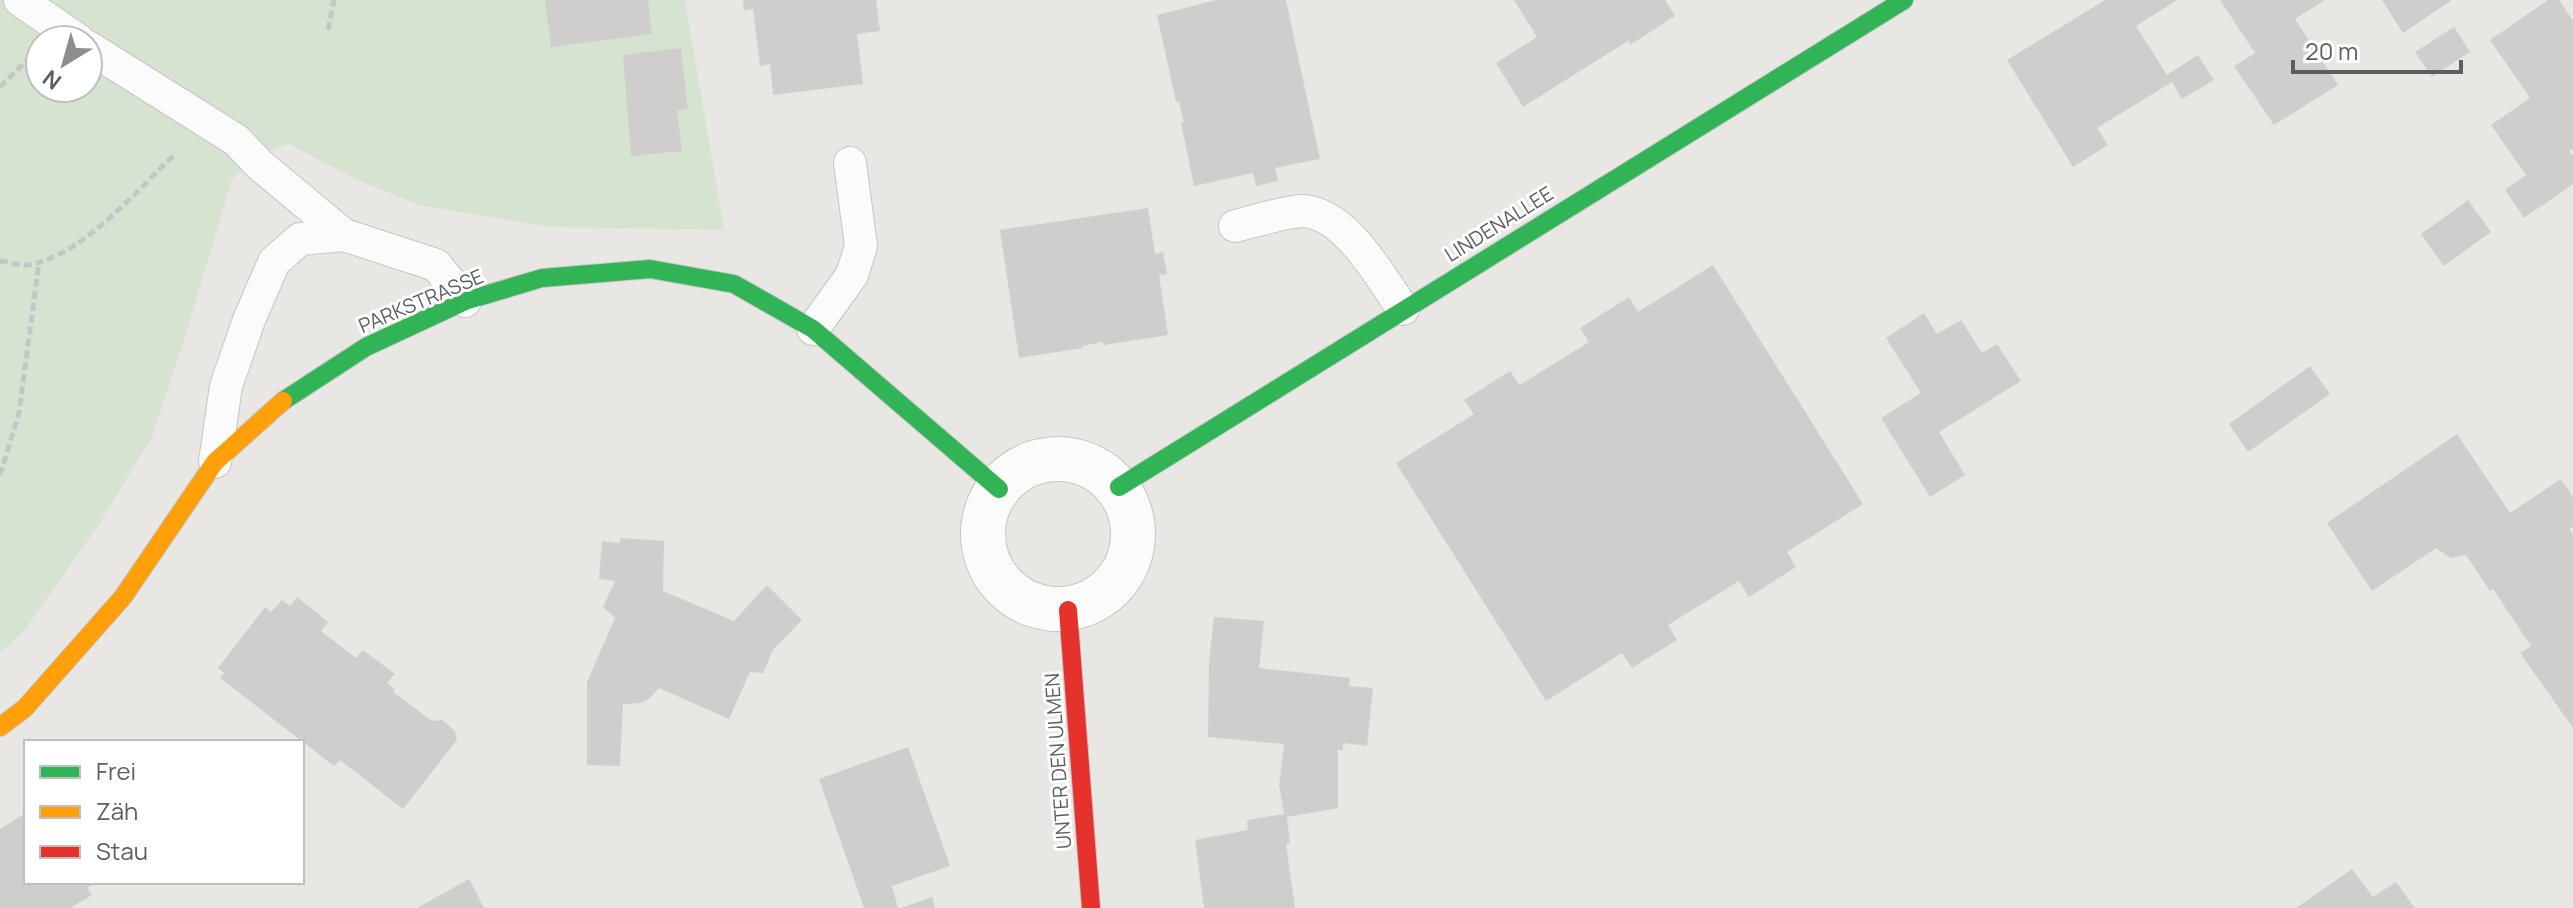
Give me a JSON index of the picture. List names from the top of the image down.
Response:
{
  "streets": {
    "street": ["LINDENALLEE", "PARKSTRASSE", "UNTER DEN ULMEN"]
  },
  "crossings": [
    ["LINDENALLEE", "PARKSTRASSE"],
    ["LINDENALLEE", "UNTER DEN ULMEN"],
    ["PARKSTRASSE", "UNTER DEN ULMEN"]
  ],
  "legend": ["Frei", "Zäh", "Stau"],
  "scale_bar": "20 m",
  "north": "bottom left"
}
